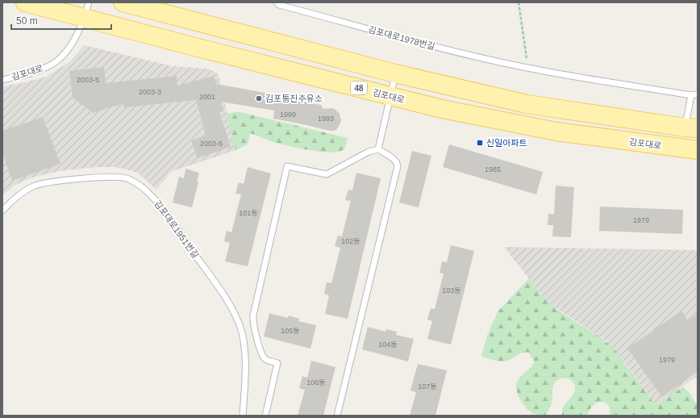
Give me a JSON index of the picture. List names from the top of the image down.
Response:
{
  "streets": {
    "main road": ["김포대로", "48"],
    "lane": ["김포대로1978번길", "김포대로1951번길"]
  },
  "places": {
    "other": ["김포통진주유소"],
    "transit": ["신일아파트"]
  },
  "house_numbers": [
    "2003-5",
    "2003-3",
    "2001",
    "1999",
    "1993",
    "2003-5",
    "1985",
    "101동",
    "1979",
    "102동",
    "103동",
    "105동",
    "104동",
    "1979",
    "106동",
    "107동"
  ],
  "scale_bar": "50 m"
}
